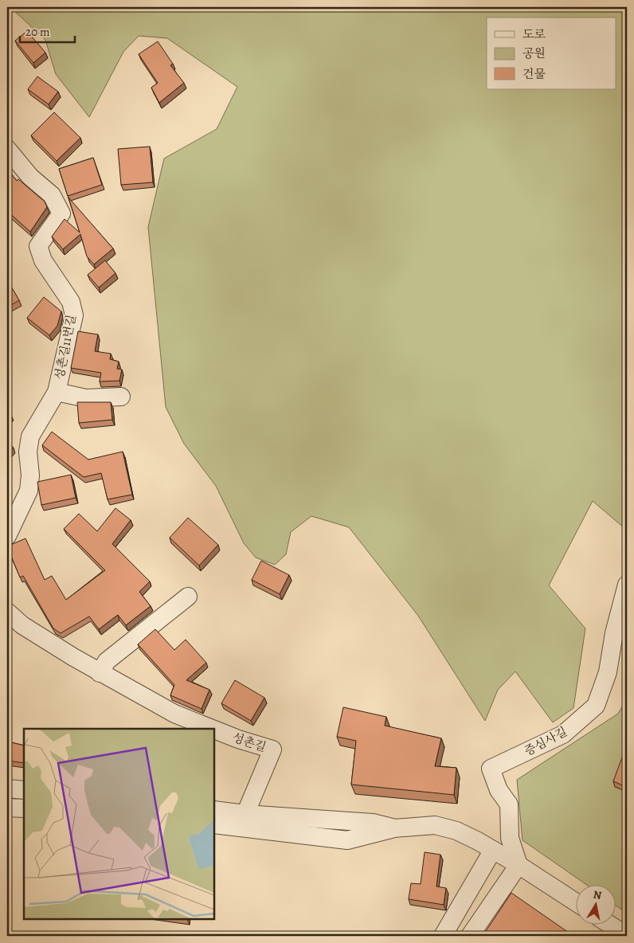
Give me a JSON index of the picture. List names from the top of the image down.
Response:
{
  "streets": {
    "street": ["성촌길11번길", "증심사길", "성촌길"]
  },
  "legend": ["도로", "공원", "건물"],
  "scale_bar": "20 m",
  "north": "top"
}
